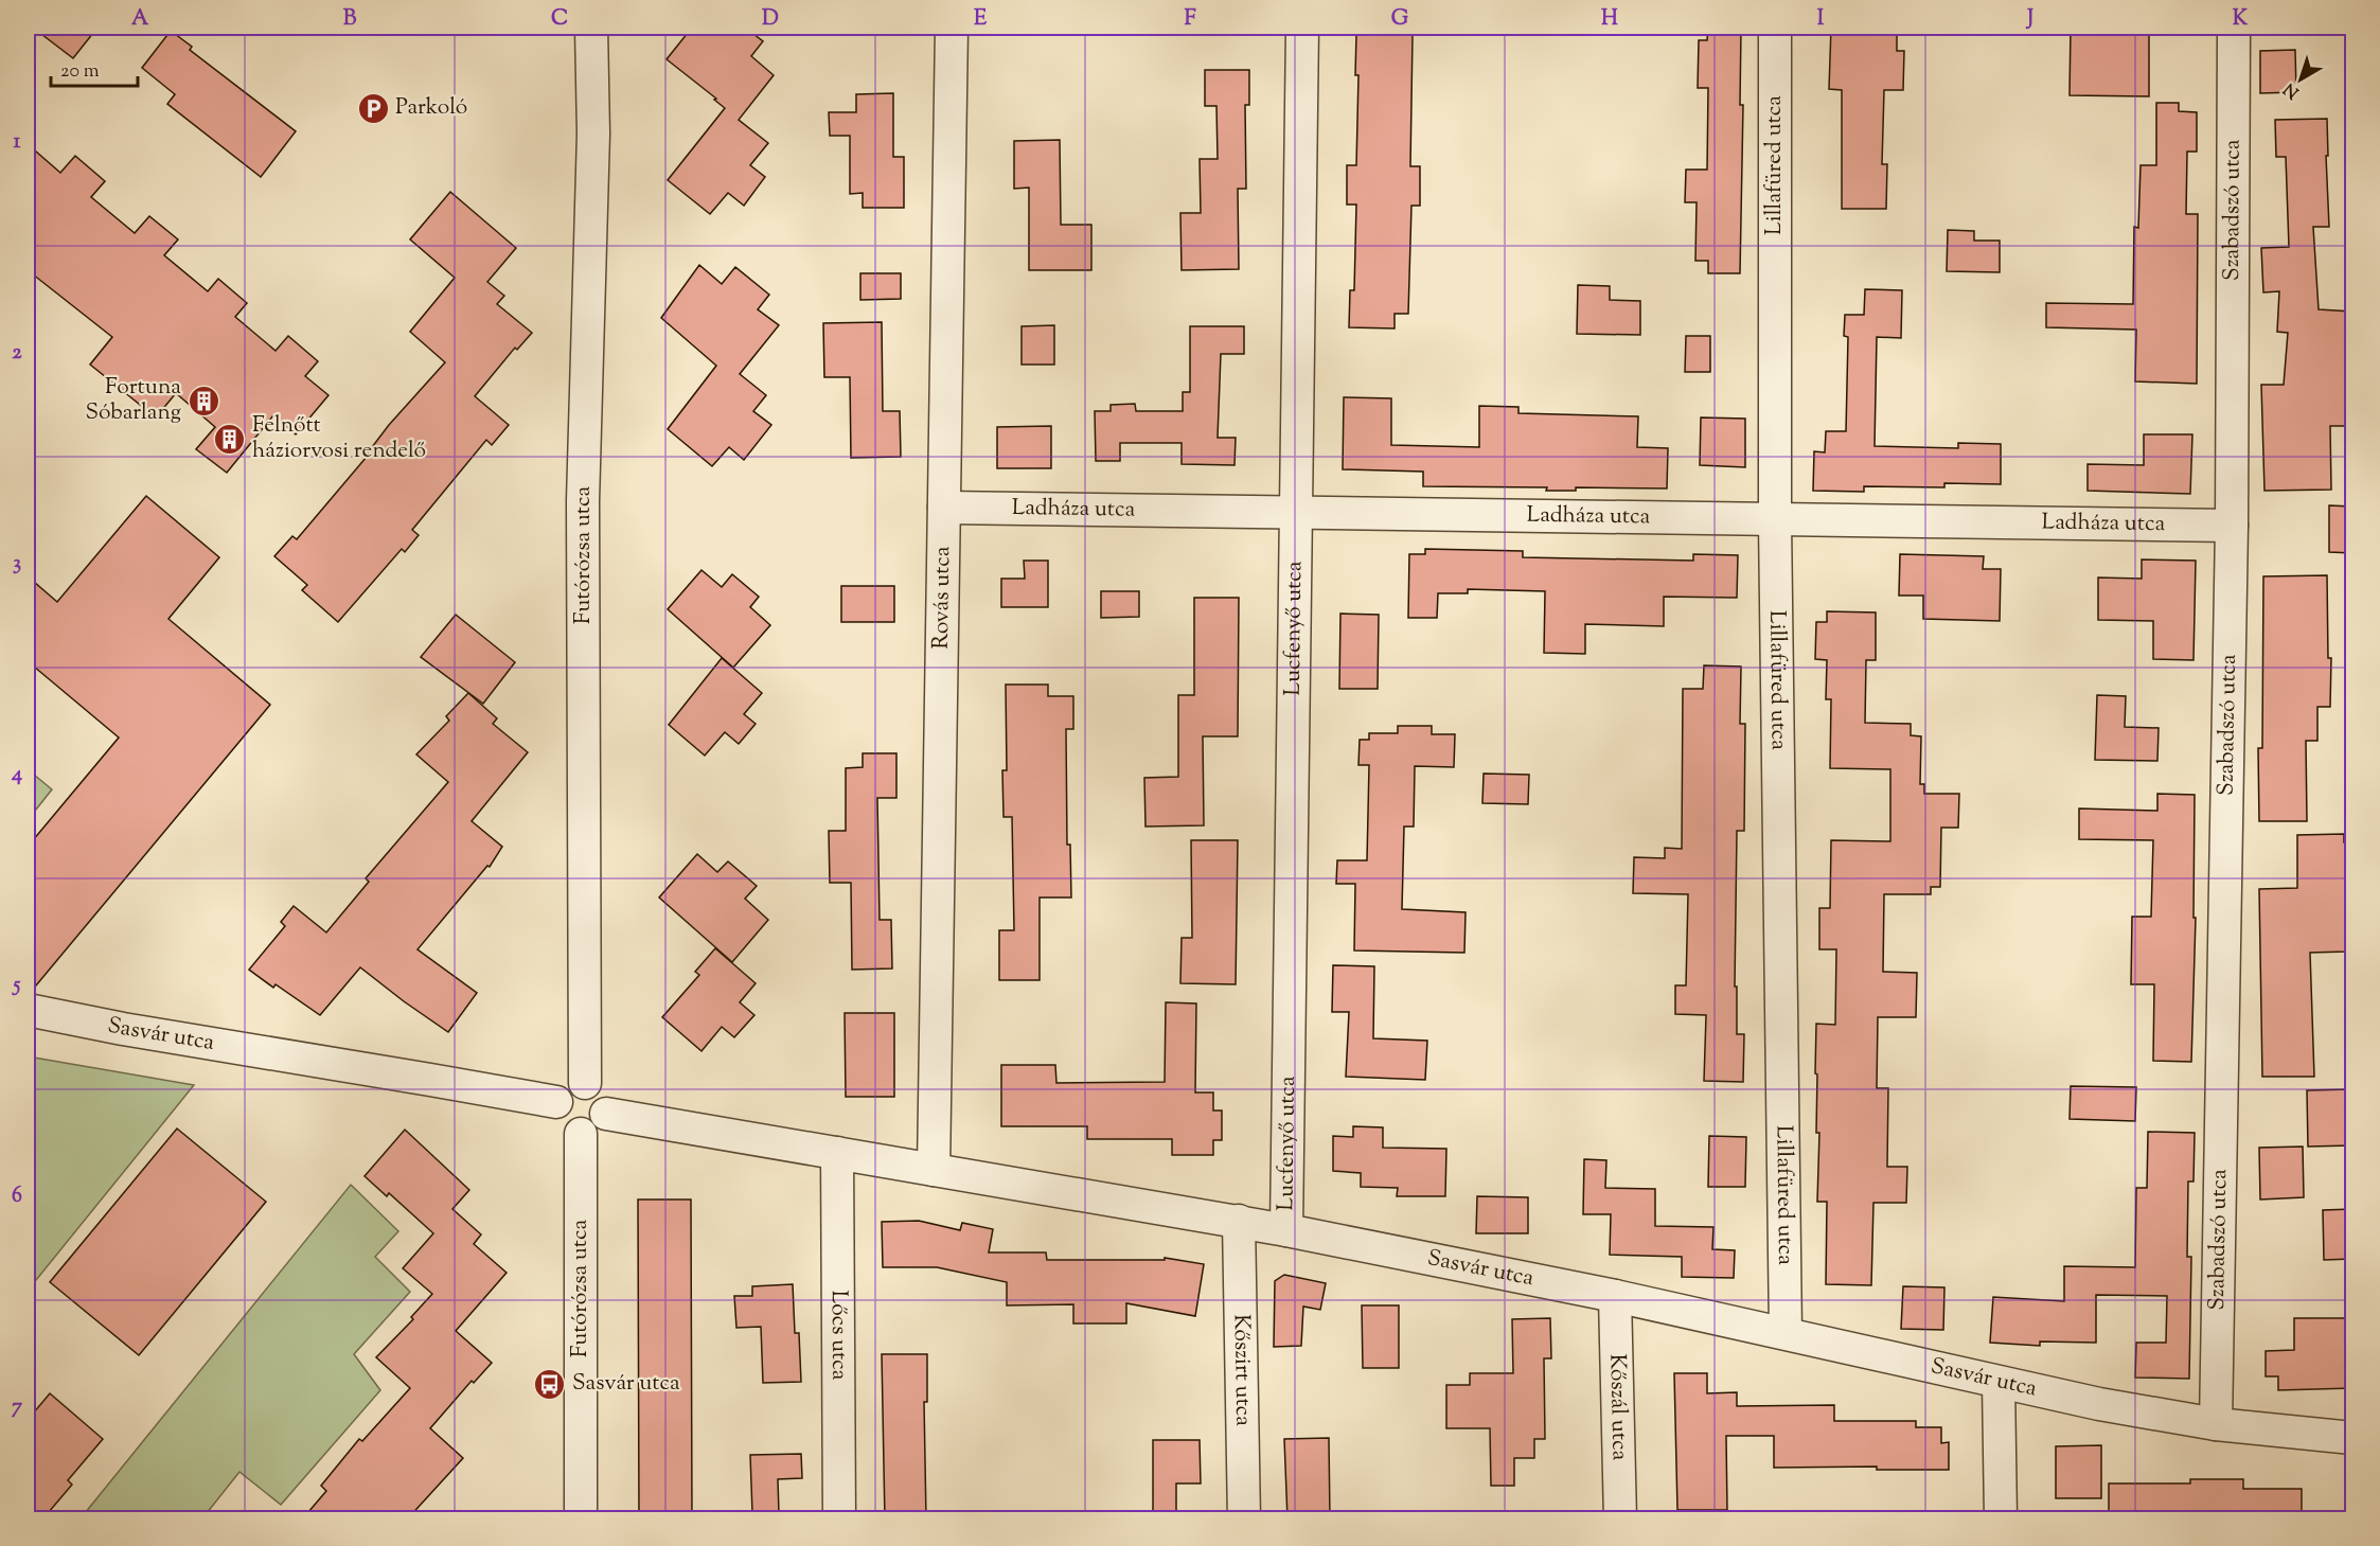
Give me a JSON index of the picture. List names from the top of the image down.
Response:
{
  "streets": {
    "street": [
      "Lillafüred utca",
      "Szabadszó utca",
      "Ladháza utca",
      "Futórózsa utca",
      "Rovás utca",
      "Lucfenyő utca",
      "Sasvár utca",
      "Lőcs utca",
      "Kőszirt utca",
      "Kőszál utca"
    ]
  },
  "crossings": [
    ["Lillafüred utca", "Ladháza utca"],
    ["Lillafüred utca", "Sasvár utca"],
    ["Szabadszó utca", "Ladháza utca"],
    ["Szabadszó utca", "Sasvár utca"],
    ["Ladháza utca", "Rovás utca"],
    ["Ladháza utca", "Lucfenyő utca"],
    ["Futórózsa utca", "Sasvár utca"],
    ["Rovás utca", "Sasvár utca"],
    ["Lucfenyő utca", "Sasvár utca"],
    ["Sasvár utca", "Lőcs utca"],
    ["Sasvár utca", "Kőszirt utca"],
    ["Sasvár utca", "Kőszál utca"]
  ],
  "places": {
    "parking": ["Parkoló"],
    "building": ["Fortuna Sóbarlang", "Felnőtt háziorvosi rendelő"],
    "bus stop": ["Sasvár utca"]
  },
  "scale_bar": "20 m",
  "north": "bottom left",
  "grid": {
    "columns": [
      "A",
      "B",
      "C",
      "D",
      "E",
      "F",
      "G",
      "H",
      "I",
      "J",
      "K"
    ],
    "rows": [
      "1",
      "2",
      "3",
      "4",
      "5",
      "6",
      "7"
    ]
  }
}
